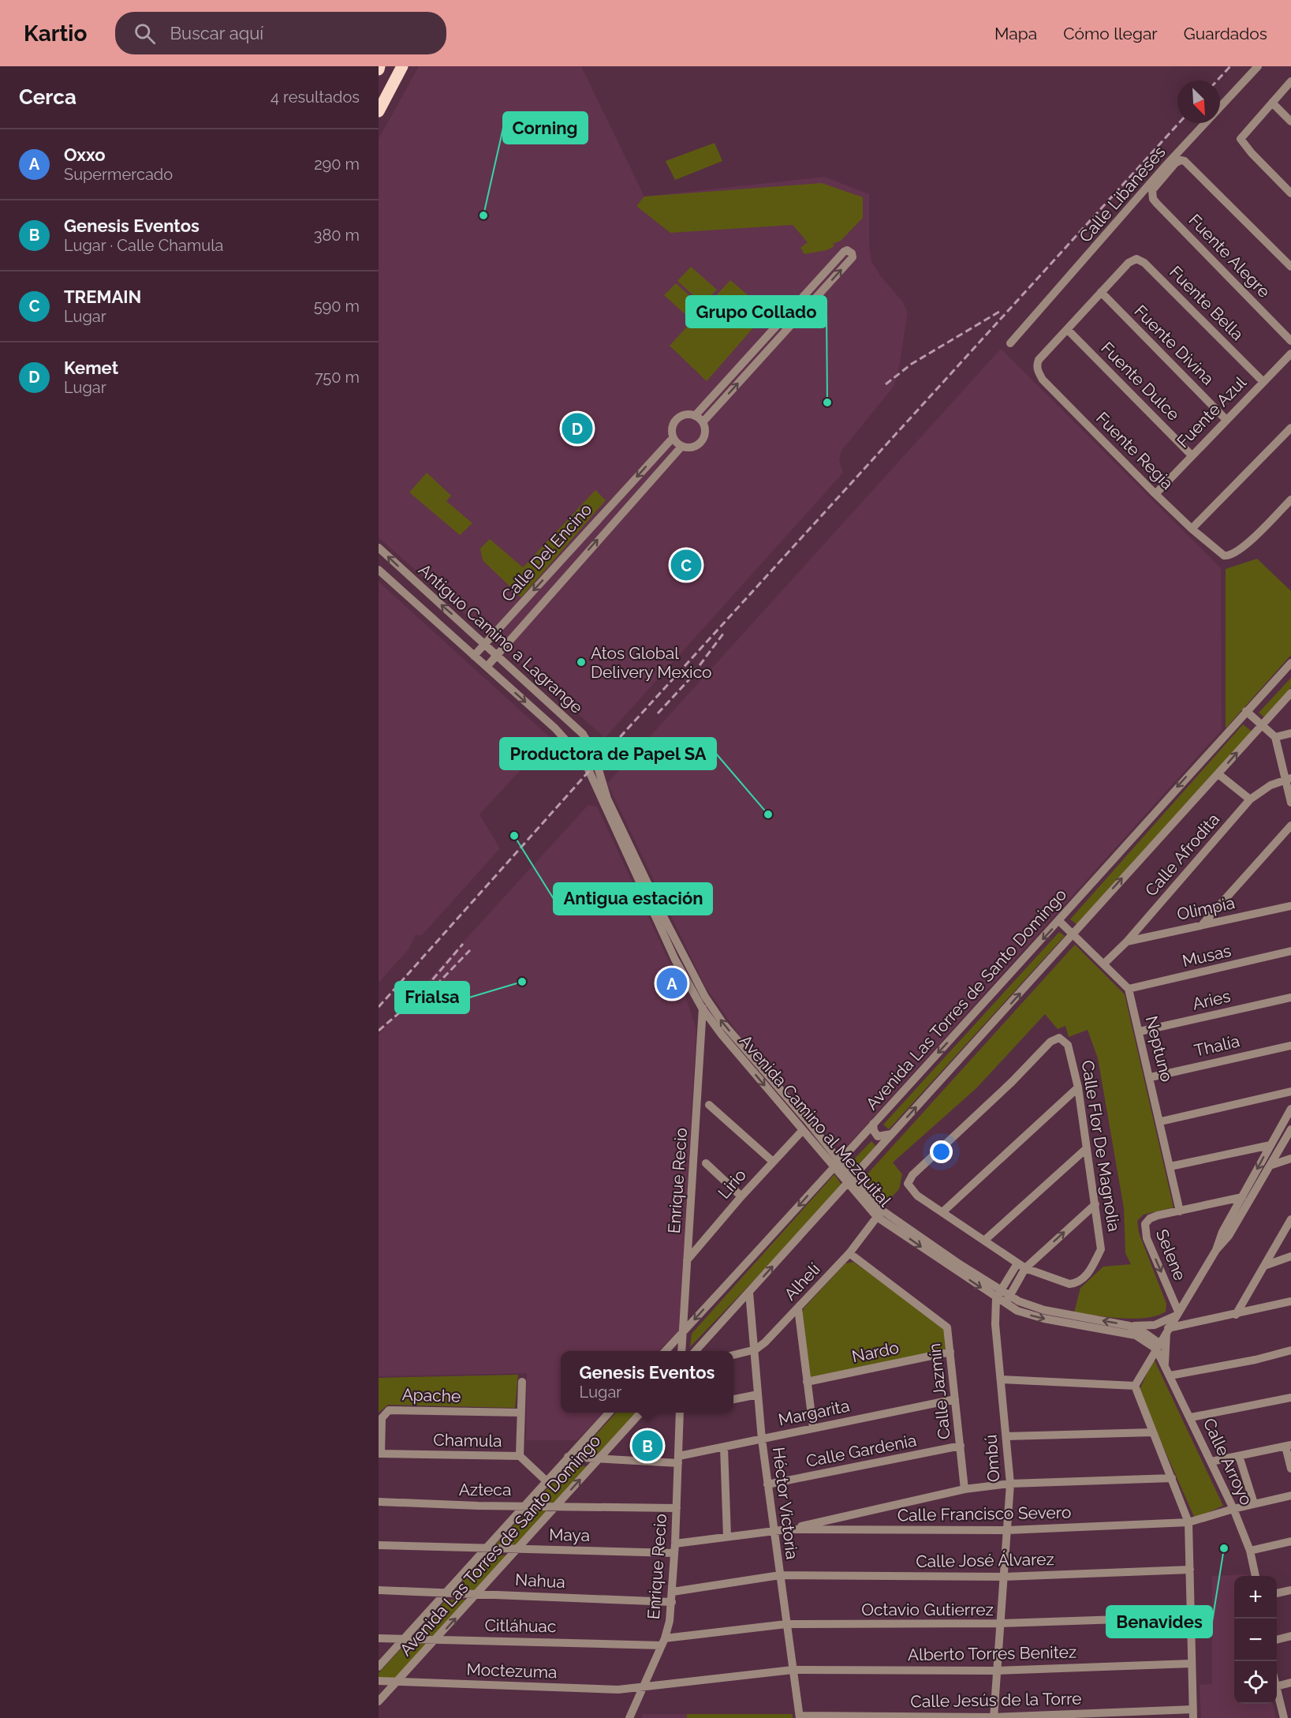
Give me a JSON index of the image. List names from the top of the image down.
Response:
{
  "streets": {
    "street": [
      "Calle Libaneses",
      "Fuente Alegre",
      "Fuente Bella",
      "Fuente Divina",
      "Fuente Dulce",
      "Fuente Azul",
      "Fuente Regia",
      "Calle Del Encino",
      "Antiguo Camino a Lagrange",
      "Calle Afrodita",
      "Olimpia",
      "Musas",
      "Avenida Las Torres de Santo Domingo",
      "Aries",
      "Thalía",
      "Neptuno",
      "Avenida Camino al Mezquital",
      "Calle Flor De Magnolia",
      "Enrique Recio",
      "Lirio",
      "Selene",
      "Alhelí",
      "Nardo",
      "Calle Jazmín",
      "Apache",
      "Margarita",
      "Chamula",
      "Calle Gardenia",
      "Ombú",
      "Calle Arroyo",
      "Azteca",
      "Héctor Victoria",
      "Calle Francisco Severo",
      "Maya",
      "Calle José Álvarez",
      "Nahua",
      "Octavio Gutierrez",
      "Citláhuac",
      "Alberto Torres Benitez",
      "Moctezuma",
      "Calle Jesús de la Torre"
    ]
  },
  "crossings": [
    ["Fuente Bella", "Fuente Divina"],
    ["Fuente Bella", "Fuente Azul"],
    ["Fuente Divina", "Fuente Azul"],
    ["Fuente Dulce", "Fuente Azul"],
    ["Fuente Dulce", "Fuente Regia"],
    ["Fuente Azul", "Fuente Regia"],
    ["Calle Del Encino", "Antiguo Camino a Lagrange"],
    ["Antiguo Camino a Lagrange", "Avenida Camino al Mezquital"],
    ["Calle Afrodita", "Olimpia"],
    ["Musas", "Neptuno"],
    ["Avenida Las Torres de Santo Domingo", "Avenida Camino al Mezquital"],
    ["Avenida Las Torres de Santo Domingo", "Enrique Recio"],
    ["Avenida Las Torres de Santo Domingo", "Margarita"],
    ["Avenida Las Torres de Santo Domingo", "Chamula"],
    ["Avenida Las Torres de Santo Domingo", "Azteca"],
    ["Avenida Las Torres de Santo Domingo", "Maya"],
    ["Avenida Las Torres de Santo Domingo", "Nahua"],
    ["Avenida Las Torres de Santo Domingo", "Citláhuac"],
    ["Avenida Las Torres de Santo Domingo", "Moctezuma"],
    ["Aries", "Neptuno"],
    ["Thalía", "Neptuno"],
    ["Neptuno", "Selene"],
    ["Avenida Camino al Mezquital", "Enrique Recio"],
    ["Avenida Camino al Mezquital", "Lirio"],
    ["Avenida Camino al Mezquital", "Alhelí"],
    ["Avenida Camino al Mezquital", "Ombú"],
    ["Avenida Camino al Mezquital", "Calle Arroyo"],
    ["Enrique Recio", "Lirio"],
    ["Enrique Recio", "Margarita"],
    ["Enrique Recio", "Azteca"],
    ["Enrique Recio", "Calle Francisco Severo"],
    ["Enrique Recio", "Maya"],
    ["Enrique Recio", "Calle José Álvarez"],
    ["Enrique Recio", "Nahua"],
    ["Enrique Recio", "Octavio Gutierrez"],
    ["Enrique Recio", "Citláhuac"],
    ["Enrique Recio", "Alberto Torres Benitez"],
    ["Enrique Recio", "Moctezuma"],
    ["Alhelí", "Calle Jazmín"],
    ["Alhelí", "Héctor Victoria"],
    ["Nardo", "Calle Jazmín"],
    ["Calle Jazmín", "Margarita"],
    ["Calle Jazmín", "Calle Gardenia"],
    ["Apache", "Chamula"],
    ["Margarita", "Héctor Victoria"],
    ["Calle Gardenia", "Héctor Victoria"],
    ["Ombú", "Calle Francisco Severo"],
    ["Ombú", "Calle José Álvarez"],
    ["Ombú", "Octavio Gutierrez"],
    ["Ombú", "Alberto Torres Benitez"],
    ["Ombú", "Calle Jesús de la Torre"],
    ["Calle Arroyo", "Calle Francisco Severo"],
    ["Héctor Victoria", "Calle Francisco Severo"],
    ["Héctor Victoria", "Calle José Álvarez"],
    ["Héctor Victoria", "Octavio Gutierrez"],
    ["Héctor Victoria", "Alberto Torres Benitez"],
    ["Héctor Victoria", "Calle Jesús de la Torre"],
    ["Octavio Gutierrez", "Citláhuac"],
    ["Alberto Torres Benitez", "Moctezuma"]
  ],
  "places": [
    "Corning",
    "Grupo Collado",
    "Atos Global Delivery Mexico",
    "Productora de Papel SA",
    "Antigua estación",
    "Frialsa",
    "Benavides"
  ],
  "north": "bottom right",
  "page": {
    "header": "Kartio",
    "search": "Buscar aquí",
    "nav": ["Mapa", "Cómo llegar", "Guardados"],
    "heading": ["Cerca", "4 resultados"],
    "list": [
      {
        "mark": "A",
        "name": "Oxxo",
        "note": "Supermercado",
        "value": "290 m"
      },
      {
        "mark": "B",
        "name": "Genesis Eventos",
        "note": "Lugar · Calle Chamula",
        "value": "380 m"
      },
      {
        "mark": "C",
        "name": "TREMAIN",
        "note": "Lugar",
        "value": "590 m"
      },
      {
        "mark": "D",
        "name": "Kemet",
        "note": "Lugar",
        "value": "750 m"
      }
    ],
    "pins": [
      "D",
      "C",
      "A",
      "B"
    ],
    "popup": ["Genesis Eventos", "Lugar"],
    "map_buttons": ["+", "−"]
  }
}
